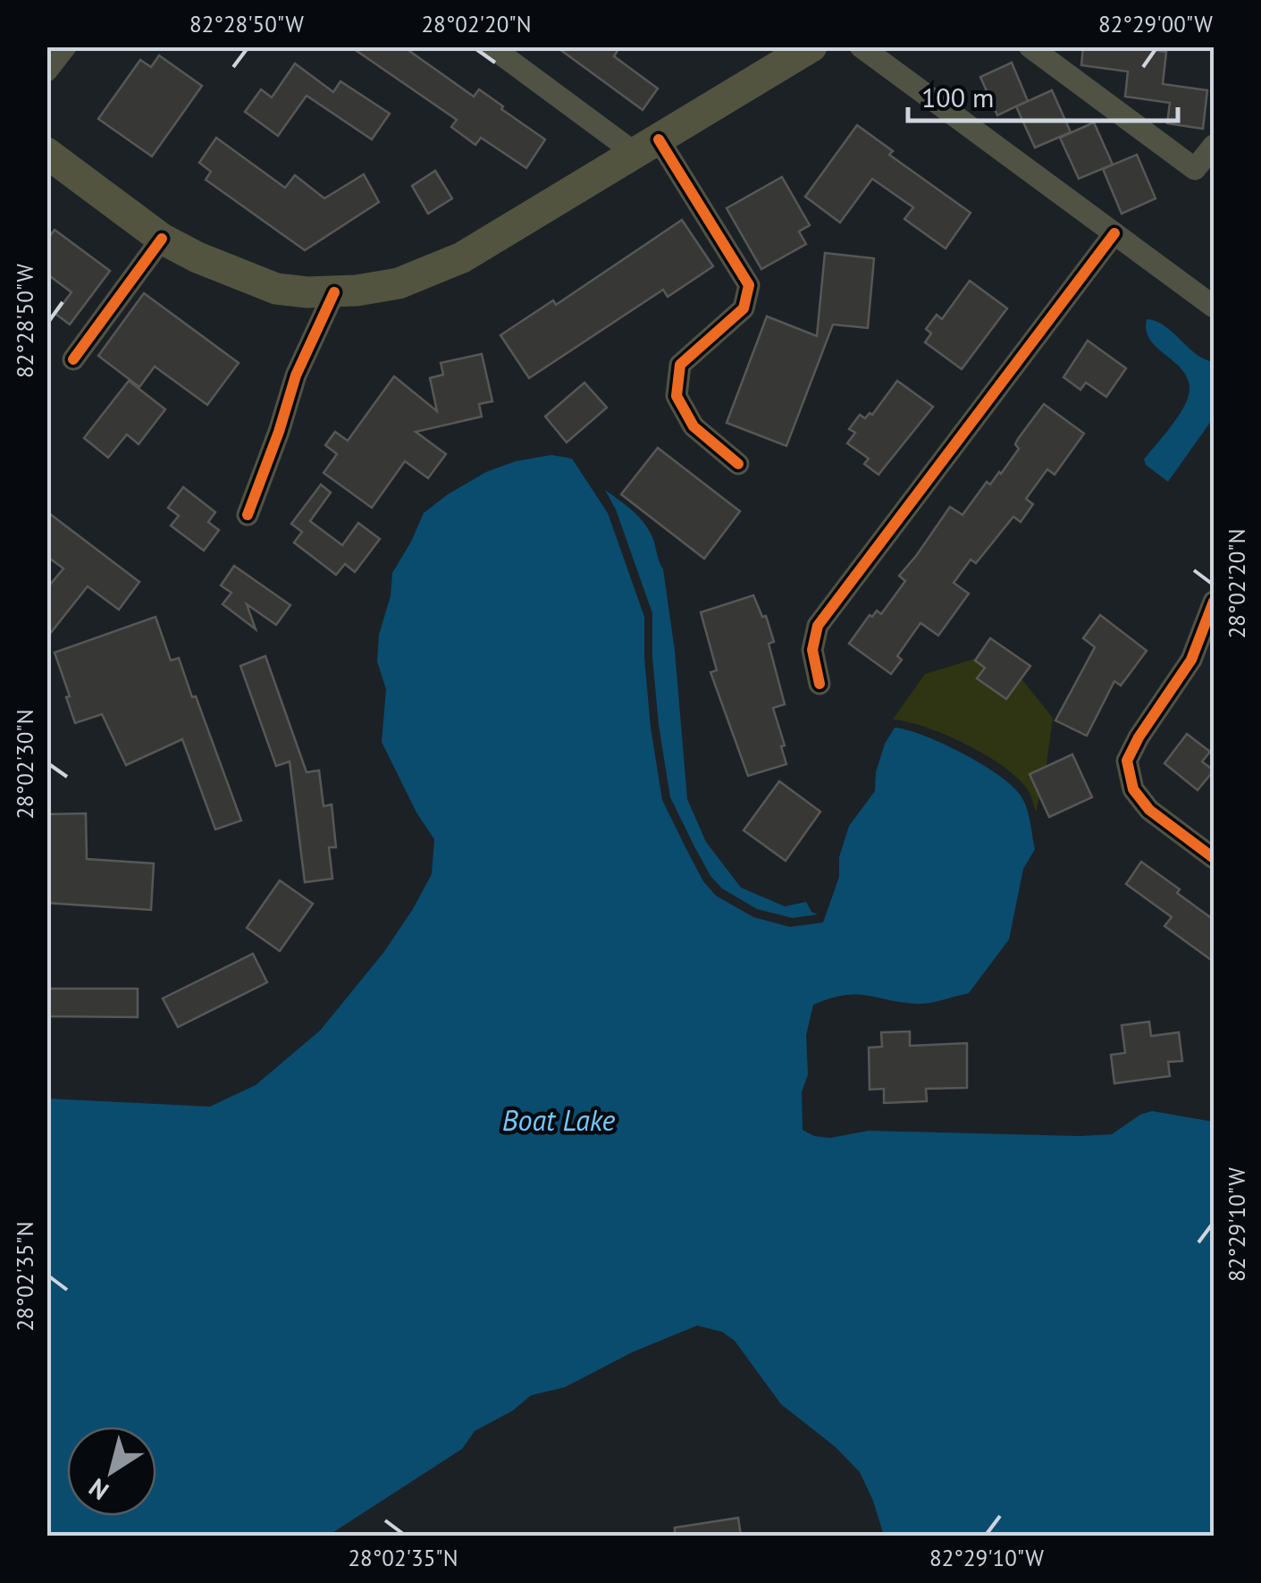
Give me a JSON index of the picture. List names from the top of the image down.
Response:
{
  "water": ["Boat Lake"],
  "scale_bar": "100 m",
  "north": "bottom left",
  "coordinates": [
    "82°28'50\"W",
    "28°02'20\"N",
    "82°29'00\"W",
    "28°02'30\"N",
    "82°29'10\"W",
    "28°02'35\"N"
  ]
}
